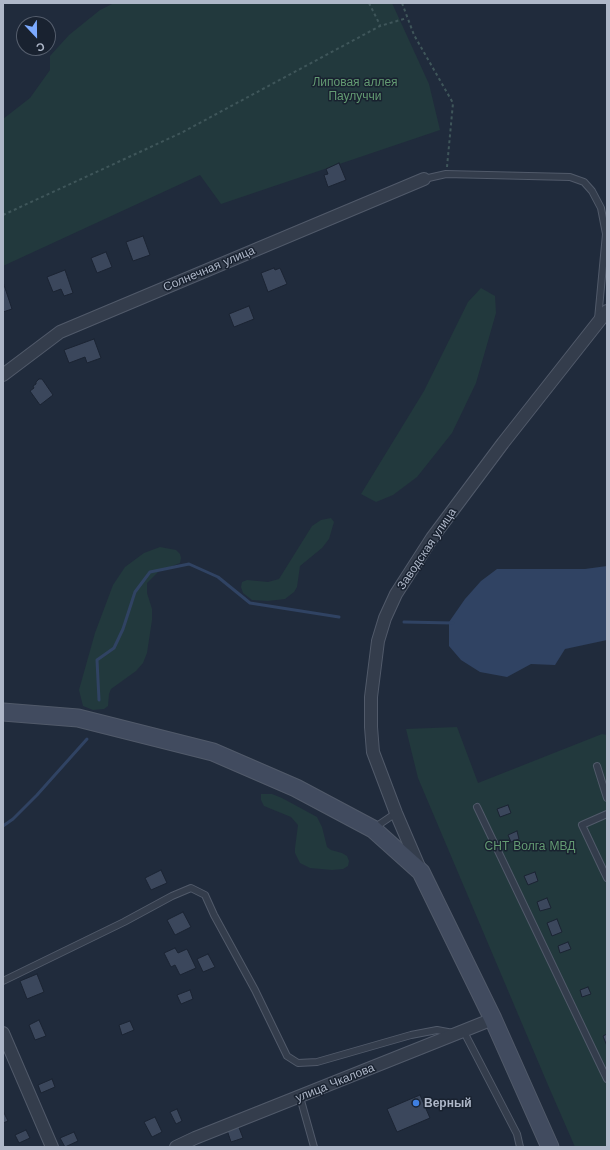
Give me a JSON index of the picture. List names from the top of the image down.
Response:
{
  "streets": {
    "street": ["Солнечная улица", "Заводская улица", "улица Чкалова"]
  },
  "parks": ["Липовая аллея Паулуччи", "СНТ Волга МВД"],
  "places": ["Верный"],
  "north": "bottom"
}
